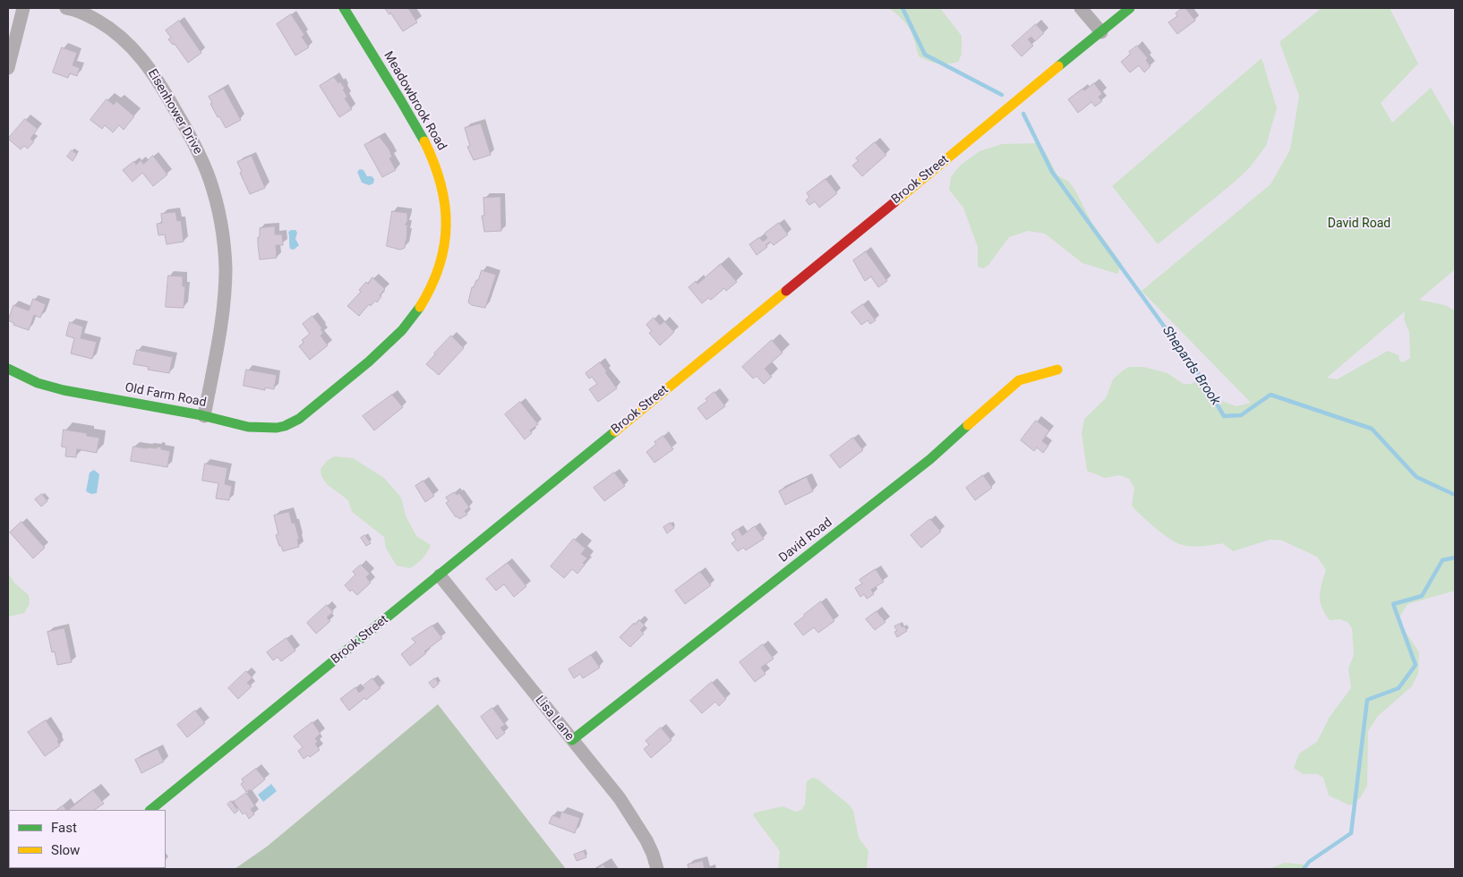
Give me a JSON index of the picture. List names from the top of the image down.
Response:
{
  "streets": {
    "street": [
      "Meadowbrook Road",
      "Eisenhower Drive",
      "Brook Street",
      "Old Farm Road",
      "David Road",
      "Lisa Lane"
    ]
  },
  "crossings": [
    ["Meadowbrook Road", "Old Farm Road"],
    ["Eisenhower Drive", "Old Farm Road"],
    ["Brook Street", "Lisa Lane"],
    ["David Road", "Lisa Lane"]
  ],
  "water": ["Shepards Brook"],
  "parks": ["David Road"],
  "legend": ["Fast", "Slow"]
}
